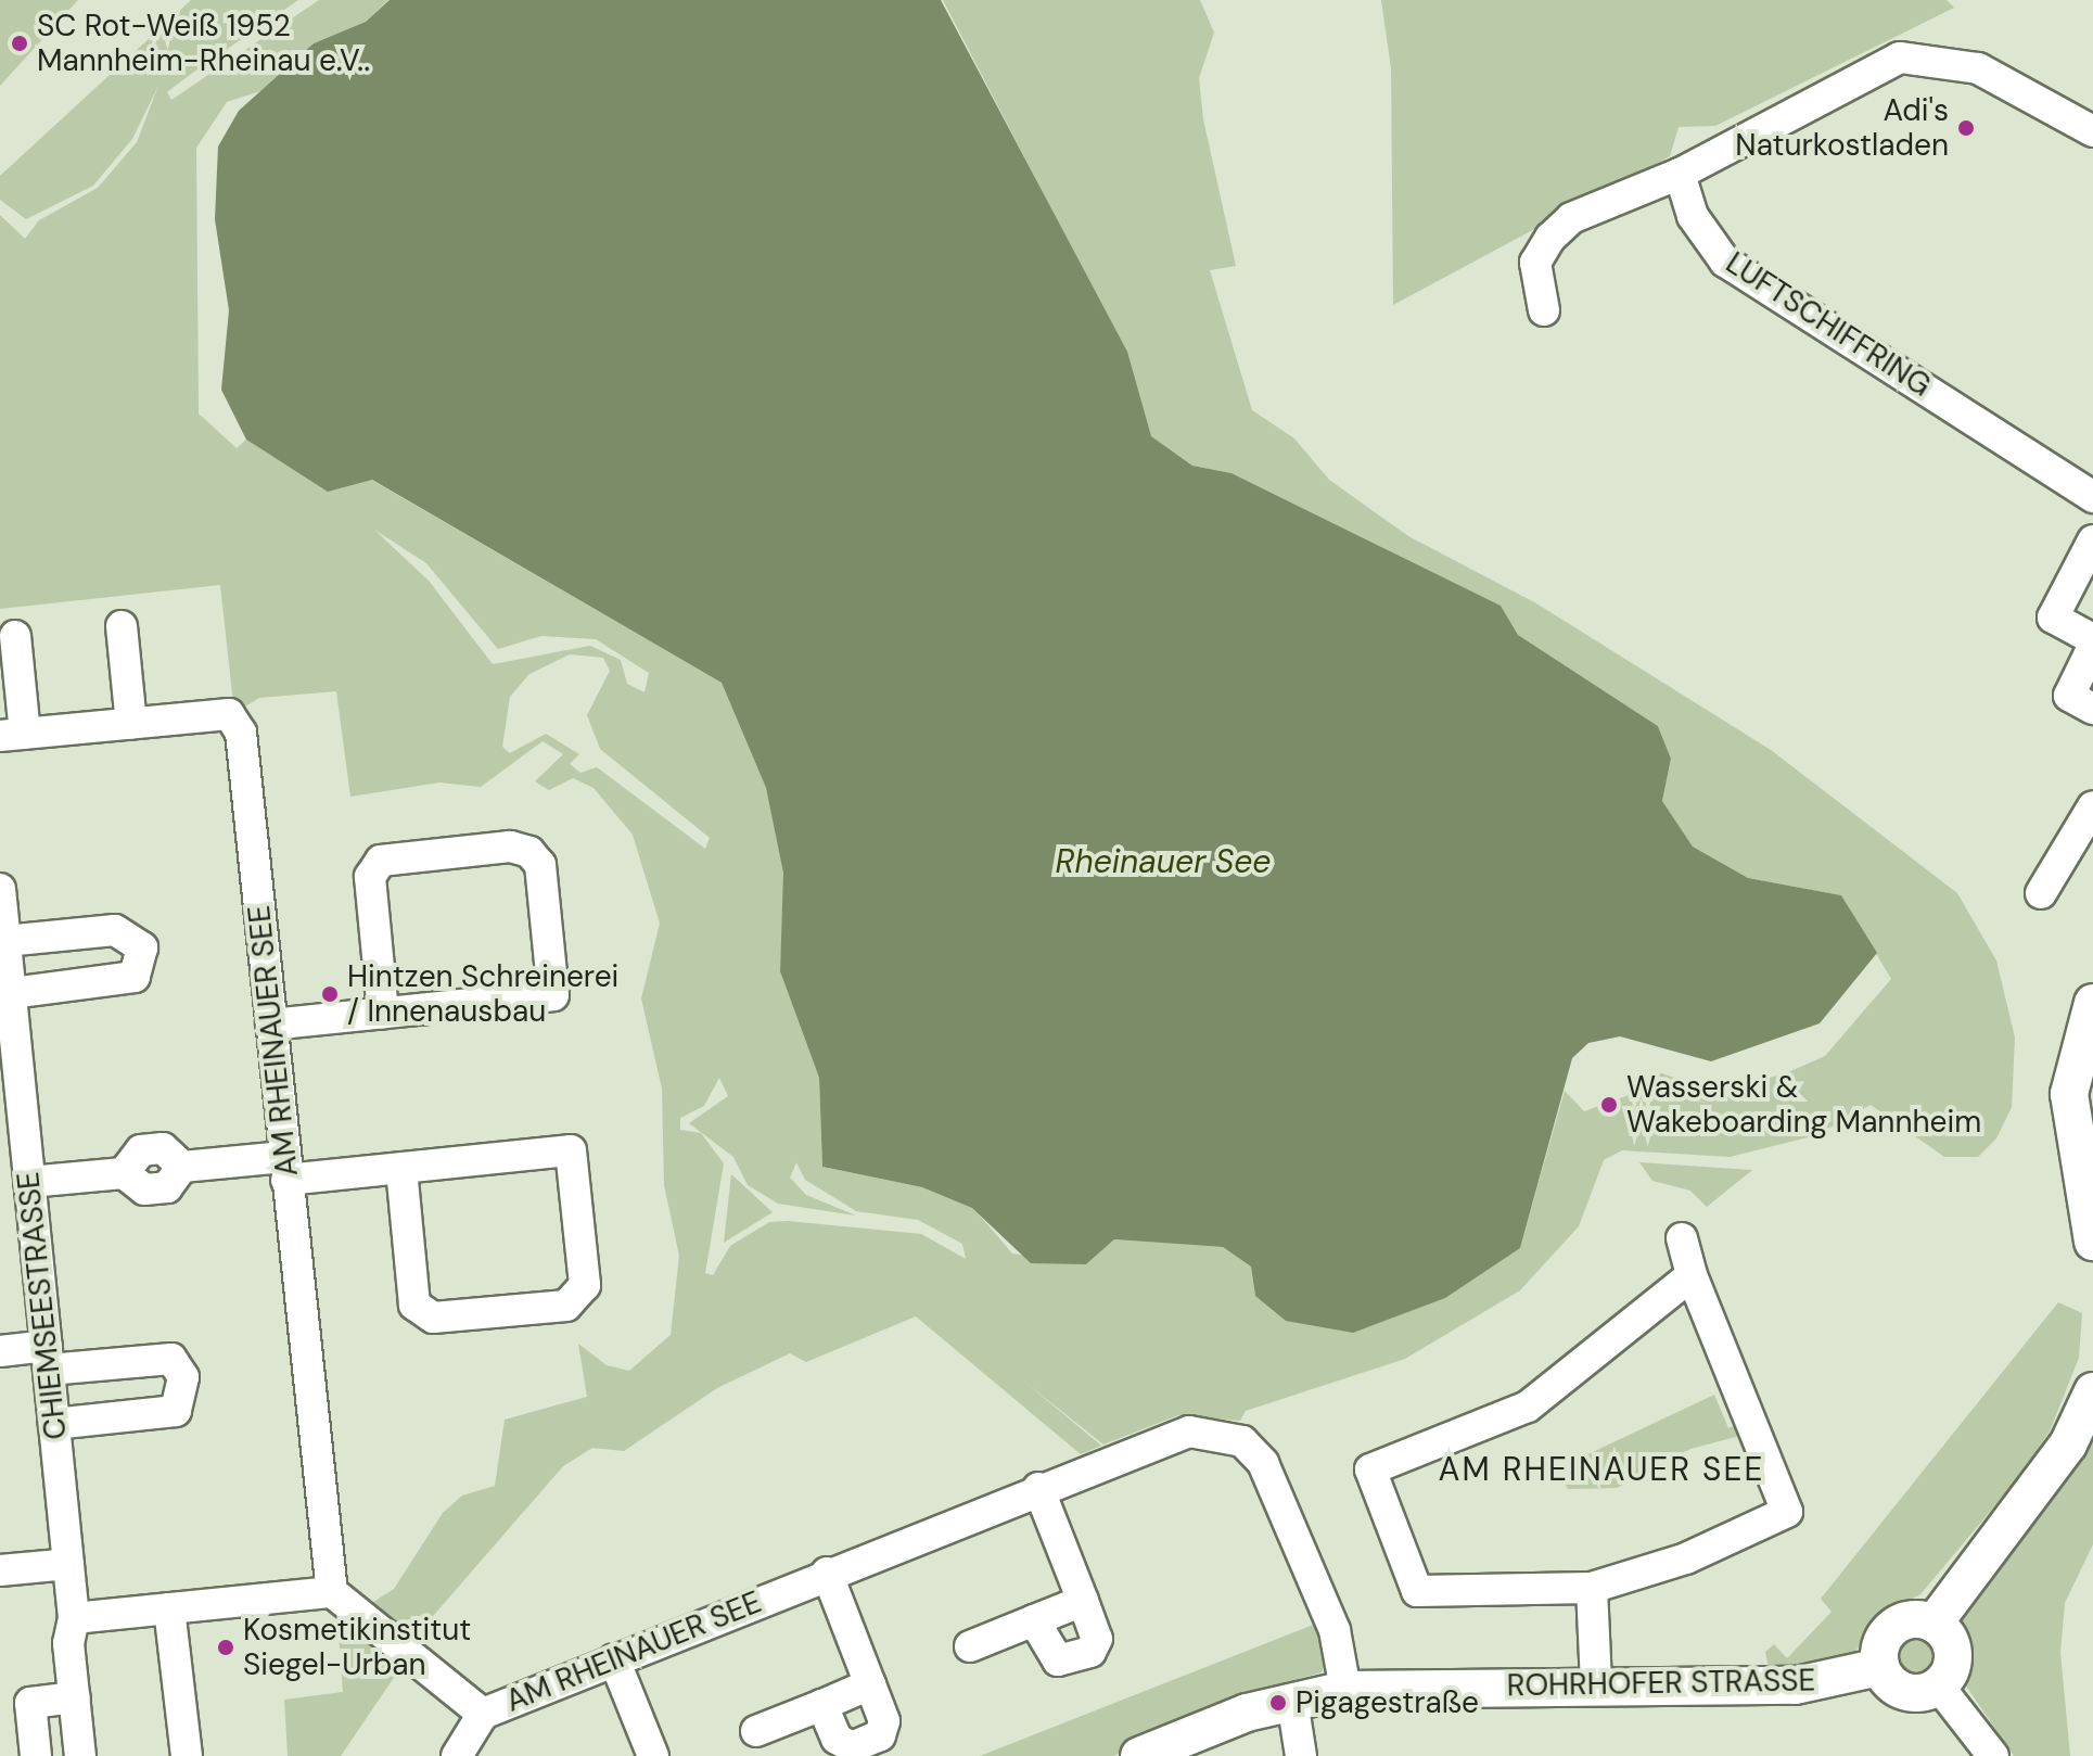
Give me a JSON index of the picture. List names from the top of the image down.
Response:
{
  "streets": {
    "main road": ["ROHRHOFER STRASSE"],
    "street": ["LUFTSCHIFFRING", "AM RHEINAUER SEE", "CHIEMSEESTRASSE"]
  },
  "crossings": [
    ["AM RHEINAUER SEE", "ROHRHOFER STRASSE"]
  ],
  "districts": ["AM RHEINAUER SEE"],
  "water": ["Rheinauer See"],
  "places": [
    "SC Rot-Weiß 1952 Mannheim-Rheinau e.V..",
    "Adi's Naturkostladen",
    "Hintzen Schreinerei / Innenausbau",
    "Wasserski & Wakeboarding Mannheim",
    "Kosmetikinstitut Siegel-Urban",
    "Pigagestraße"
  ]
}
